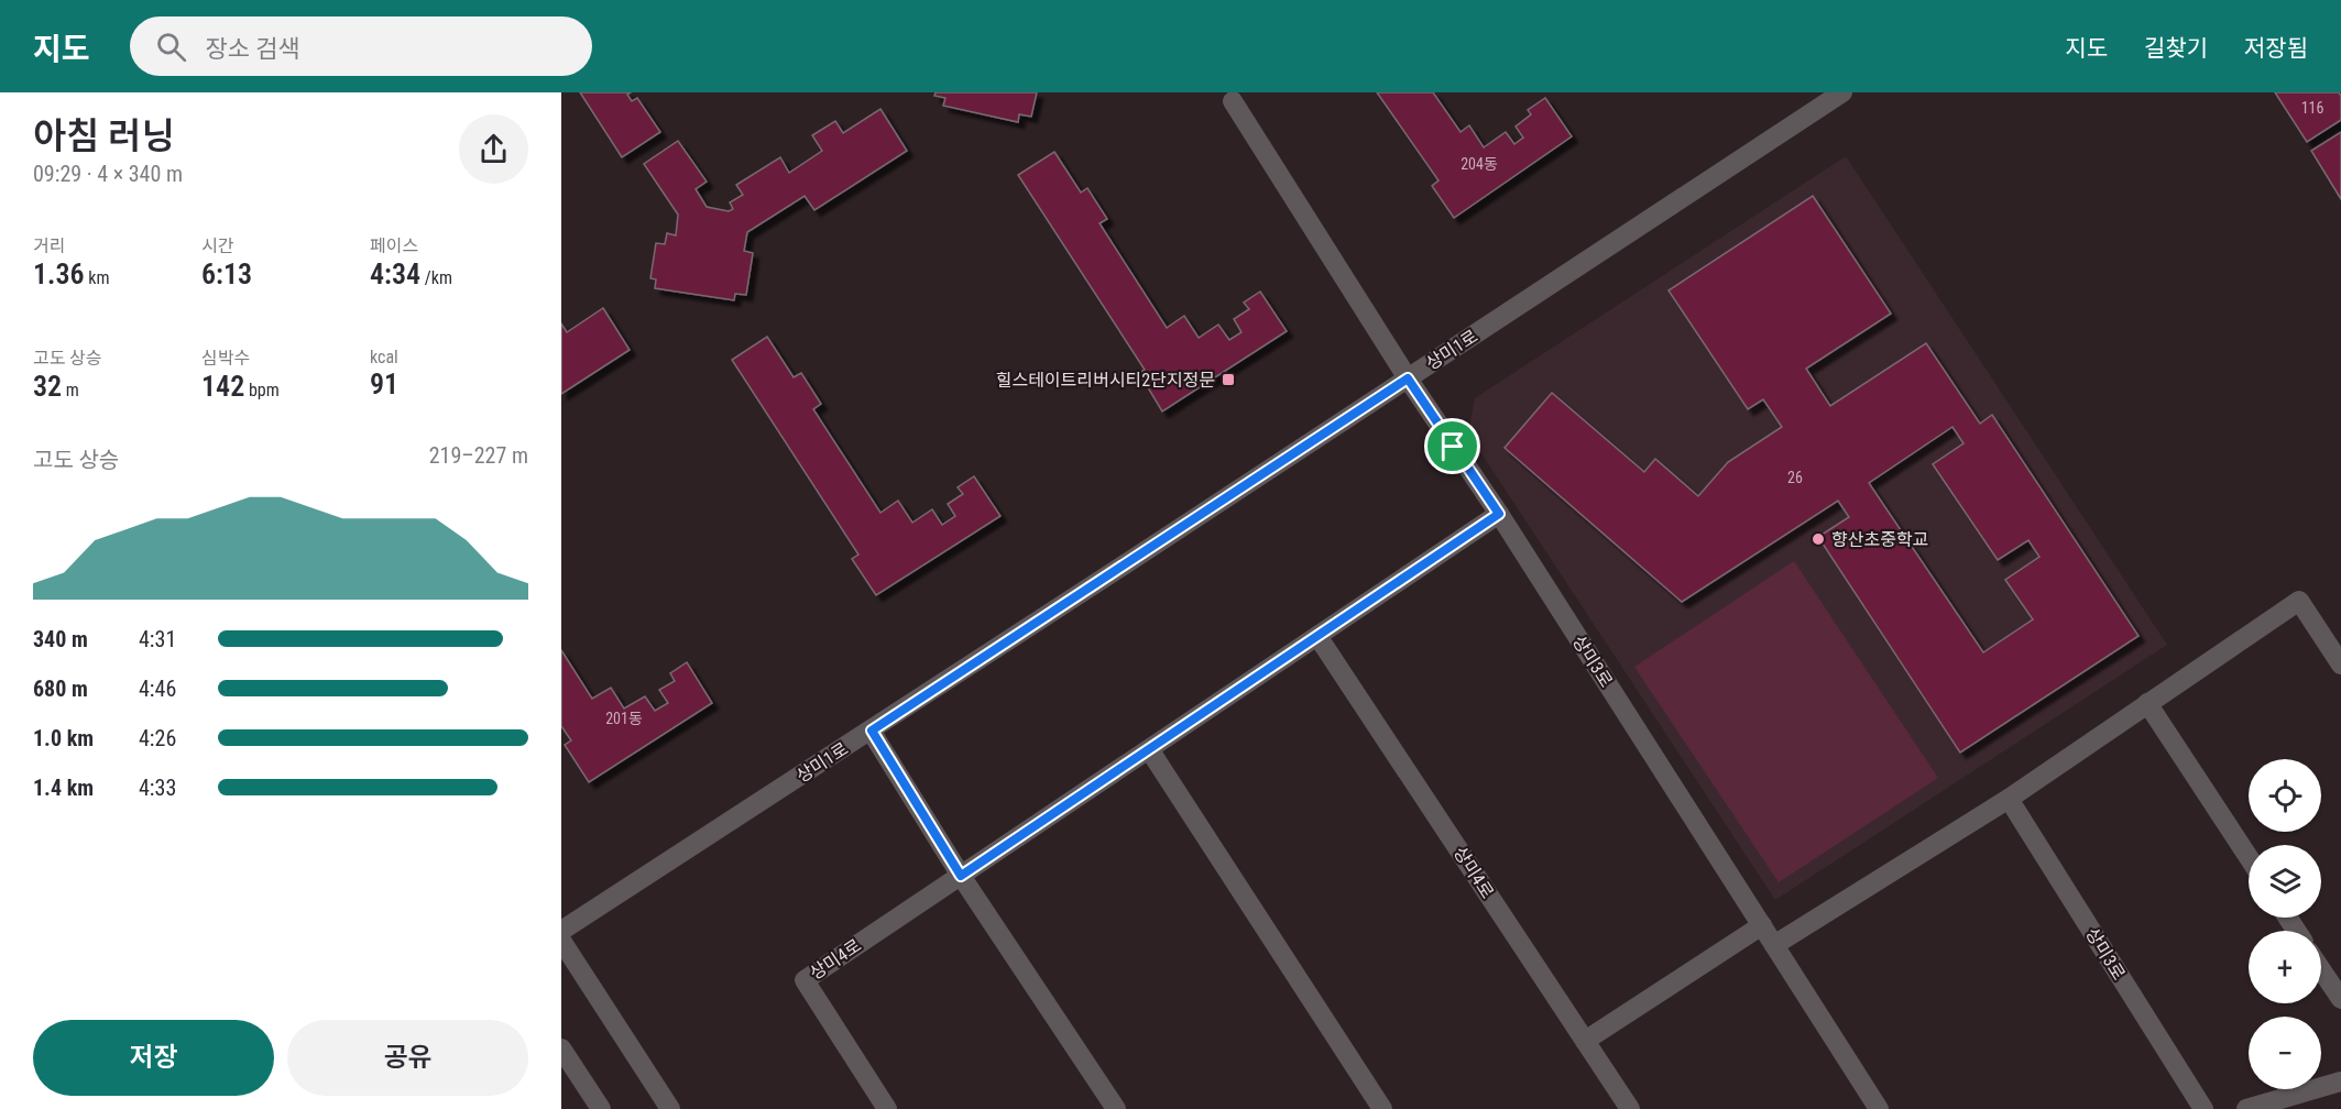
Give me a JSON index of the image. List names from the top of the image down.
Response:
{
  "streets": {
    "street": ["상미1로", "상미3로", "상미4로"]
  },
  "crossings": [
    ["상미1로", "상미3로"],
    ["상미3로", "상미4로"]
  ],
  "places": {
    "transit": ["힐스테이트리버시티2단지정문"],
    "other": ["향산초중학교"]
  },
  "house_numbers": [
    "116",
    "204동",
    "26",
    "201동"
  ],
  "page": {
    "header": "지도",
    "search": "장소 검색",
    "nav": ["지도", "길찾기", "저장됨"],
    "heading": ["아침 러닝", "09:29 · 4 × 340 m"],
    "stats": [
      ["거리", "1.36 km"],
      ["시간", "6:13"],
      ["페이스", "4:34 /km"],
      ["고도 상승", "32 m"],
      ["심박수", "142 bpm"],
      ["kcal", "91"]
    ],
    "chart": ["고도 상승", "219–227 m"],
    "list": [
      {
        "name": "340 m",
        "note": "4:31"
      },
      {
        "name": "680 m",
        "note": "4:46"
      },
      {
        "name": "1.0 km",
        "note": "4:26"
      },
      {
        "name": "1.4 km",
        "note": "4:33"
      }
    ],
    "map_buttons": ["+", "−"],
    "buttons": ["저장", "공유"]
  }
}
